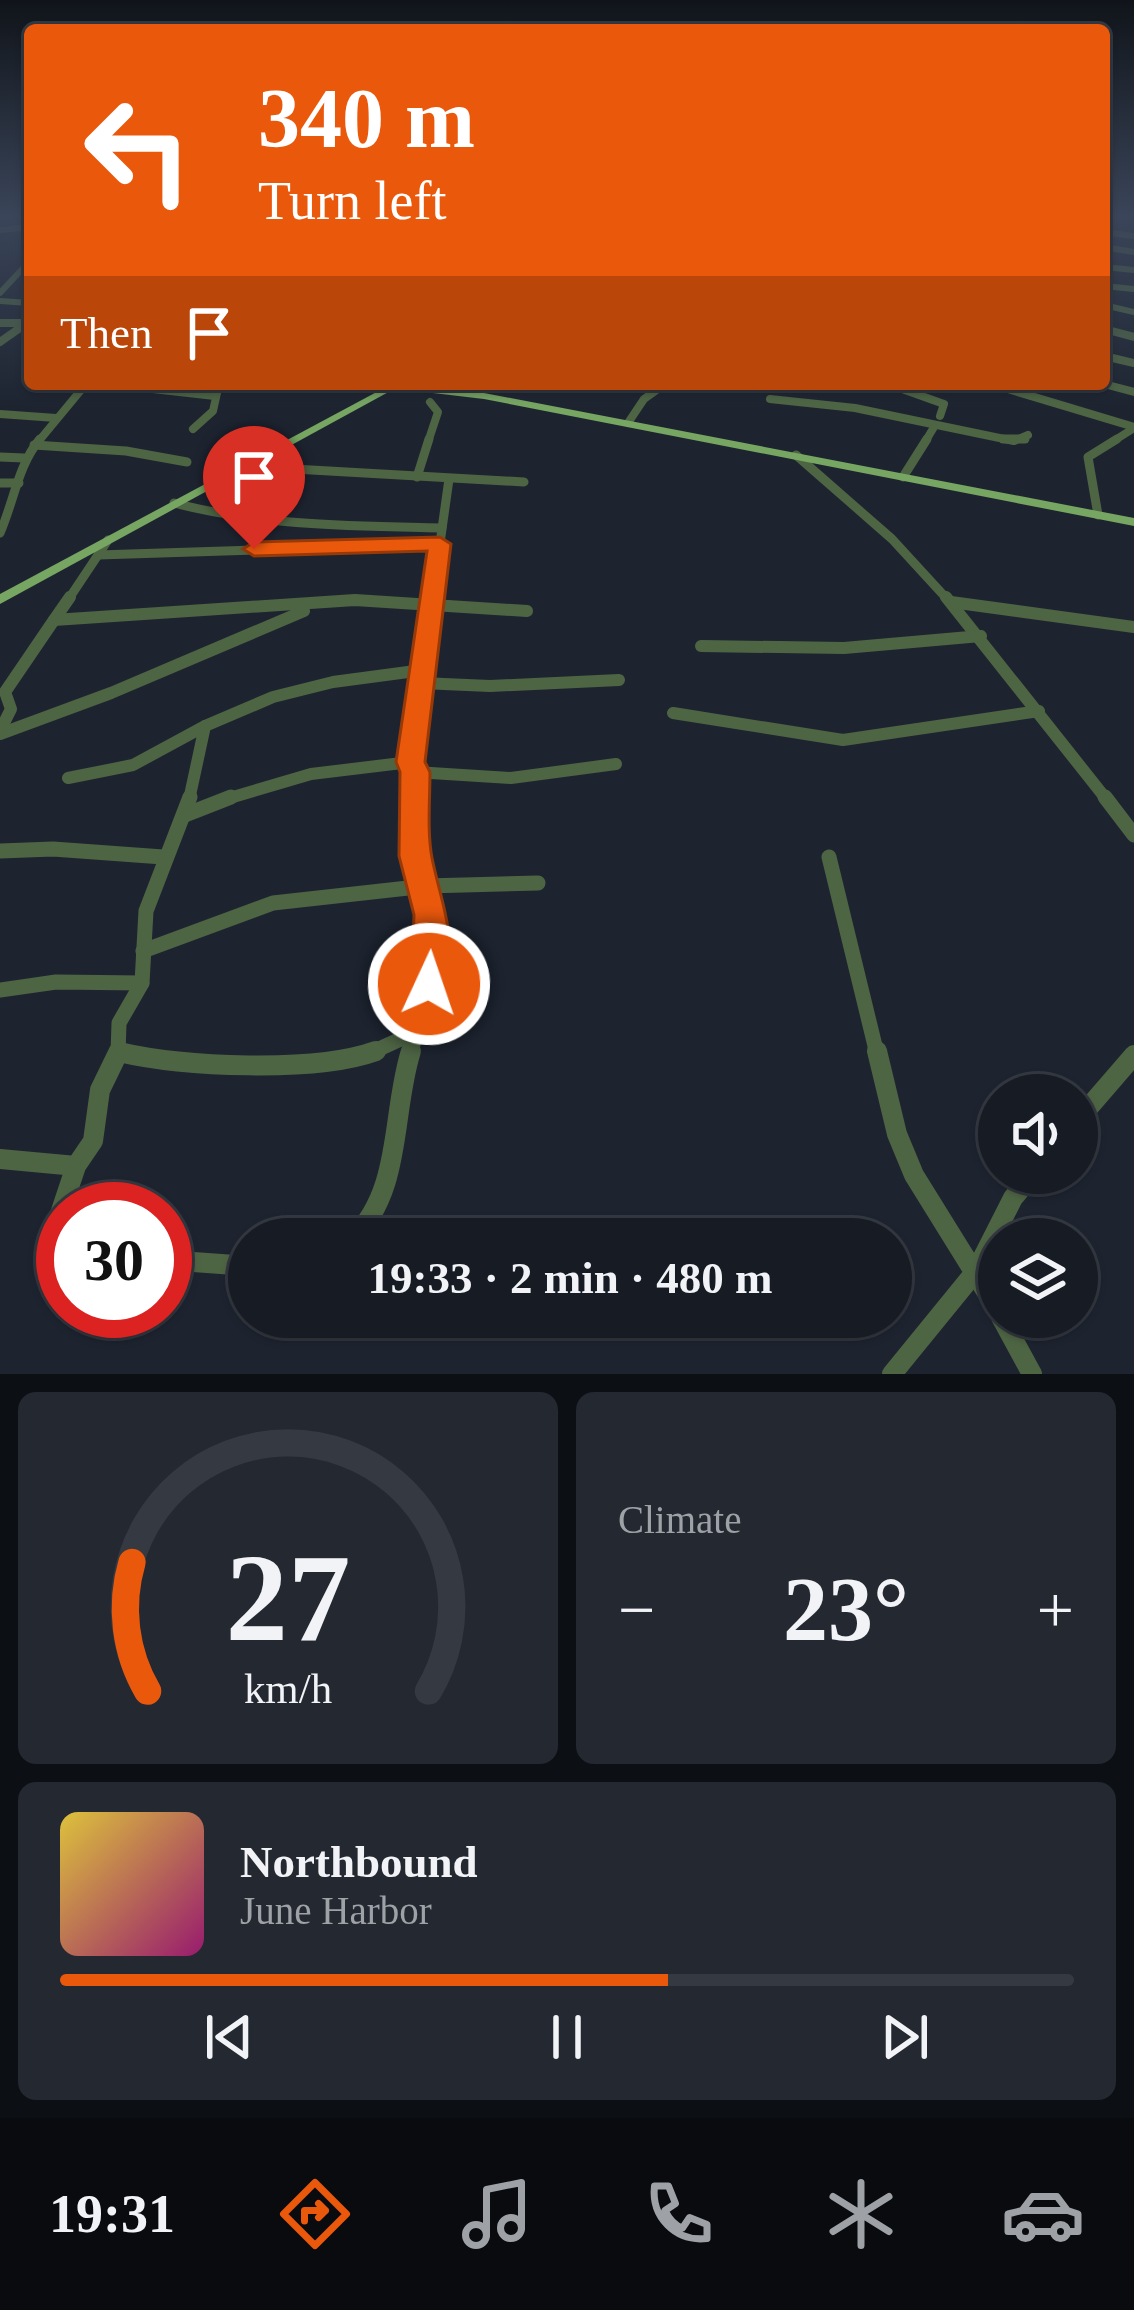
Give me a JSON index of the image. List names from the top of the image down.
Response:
{
  "page": {
    "turn": ["340 m", "Turn left"],
    "then": "Then",
    "limit": "30",
    "trip": "19:33 · 2 min · 480 m",
    "tile": "Climate",
    "heat": ["−", "23°", "+"],
    "song": ["Northbound", "June Harbor"],
    "tabs": "19:31",
    "gauge": ["27", "km/h"]
  }
}
